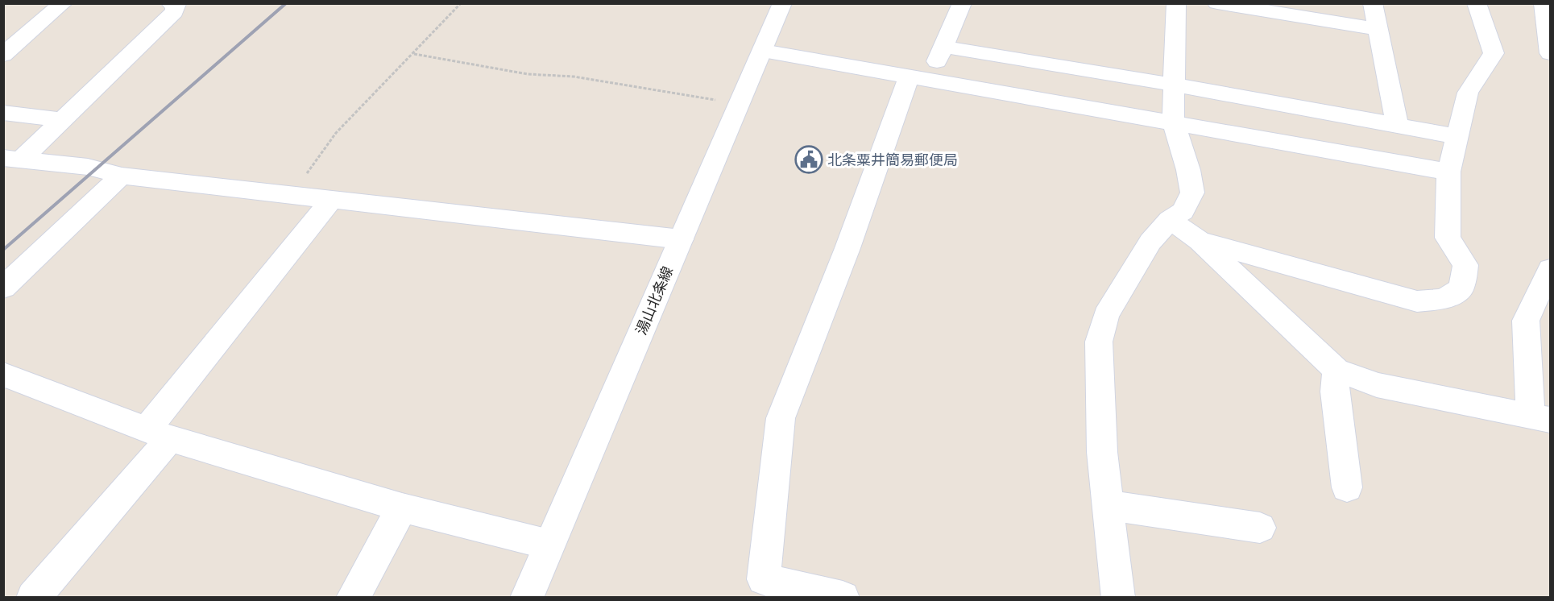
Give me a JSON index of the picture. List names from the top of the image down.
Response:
{
  "streets": {
    "street": ["湯山北条線"]
  },
  "places": {
    "public building": ["北条粟井簡易郵便局"]
  }
}
